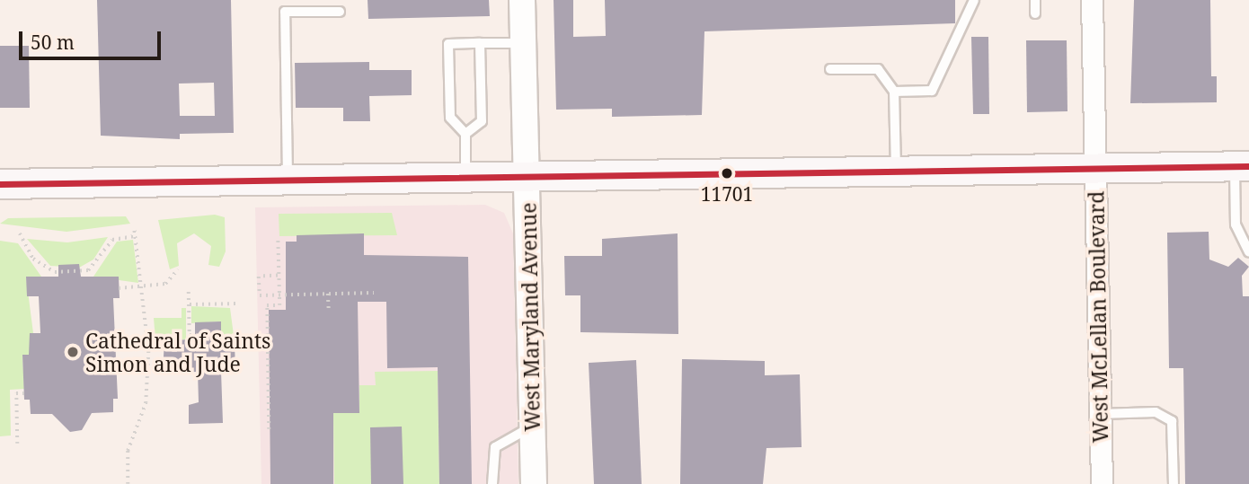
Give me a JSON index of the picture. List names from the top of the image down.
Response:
{
  "streets": {
    "street": ["West Maryland Avenue", "West McLellan Boulevard"]
  },
  "places": ["11701", "Cathedral of Saints Simon and Jude"],
  "scale_bar": "50 m"
}
